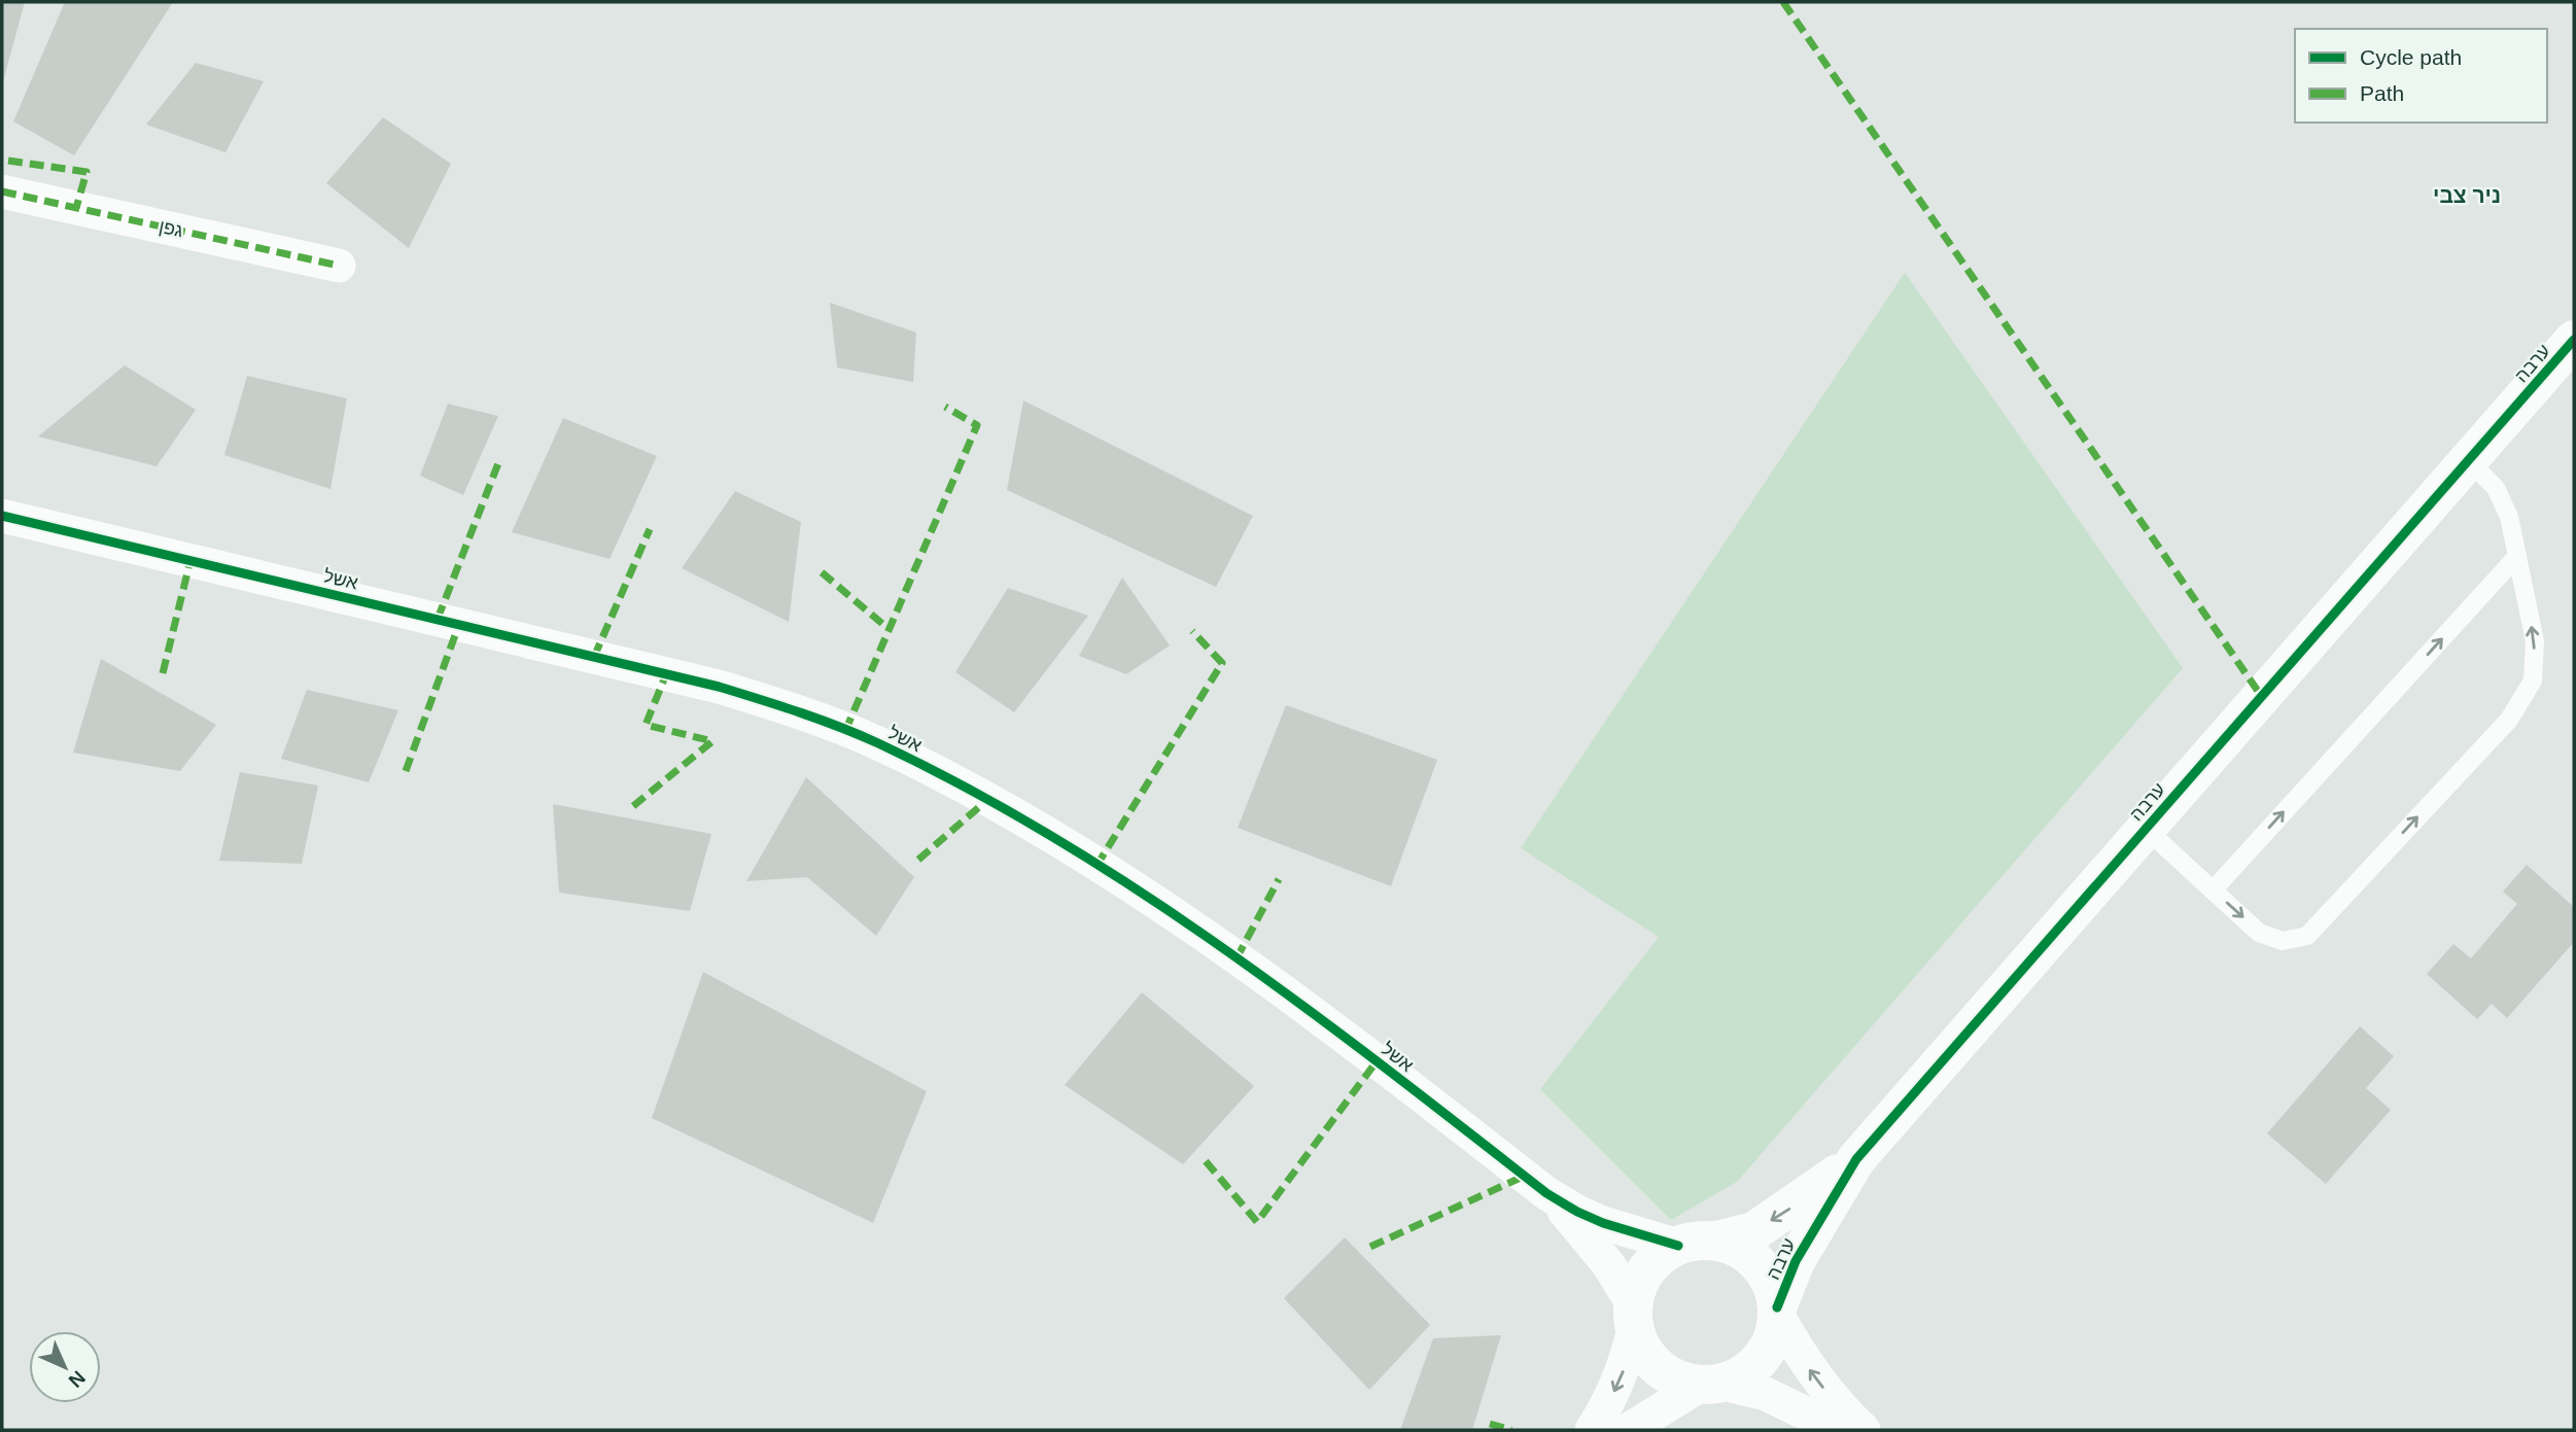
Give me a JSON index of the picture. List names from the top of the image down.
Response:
{
  "streets": {
    "street": ["גפן", "ערבה", "אשל"]
  },
  "crossings": [
    ["ערבה", "אשל"]
  ],
  "districts": ["ניר צבי"],
  "legend": ["Cycle path", "Path"],
  "north": "bottom right"
}
